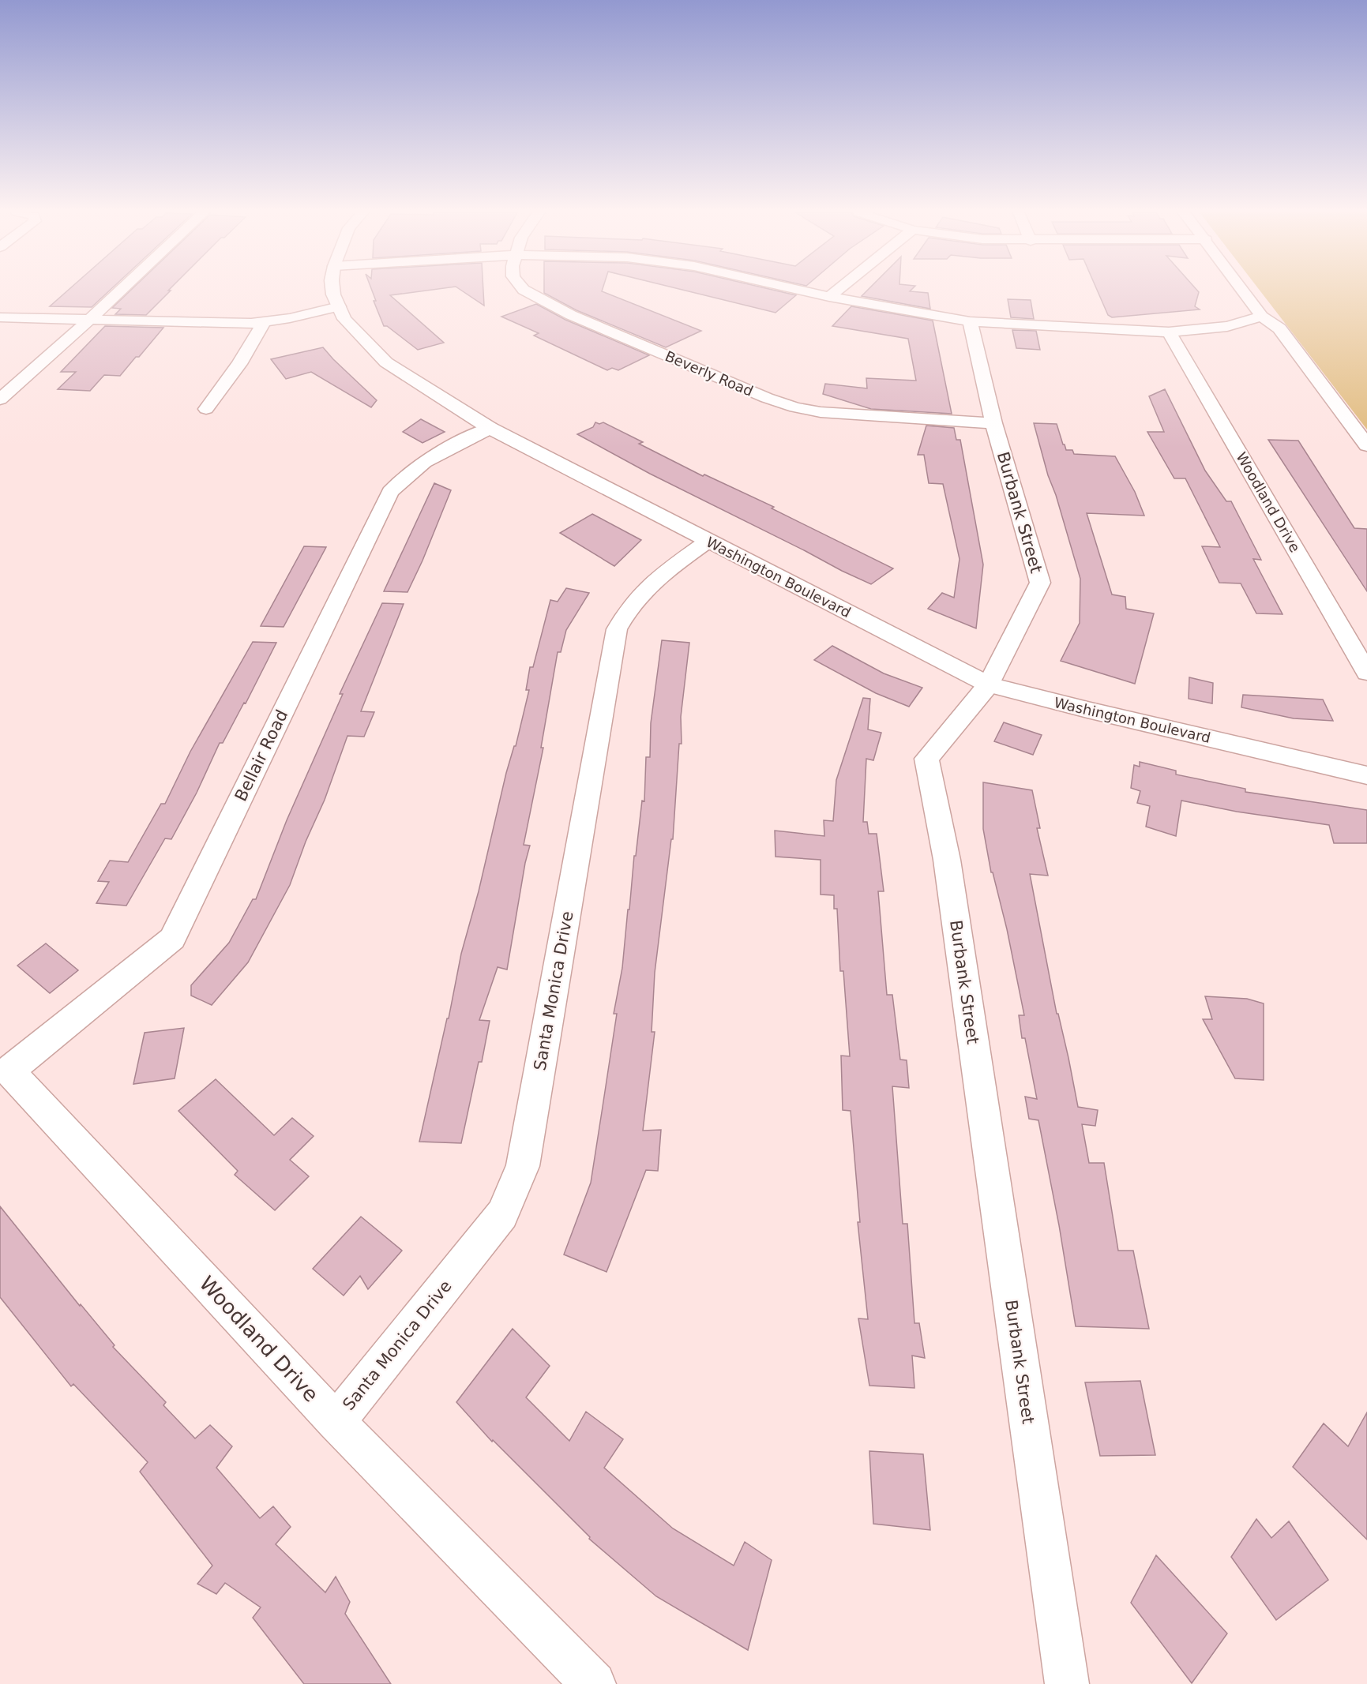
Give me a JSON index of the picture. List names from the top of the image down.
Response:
{
  "streets": {
    "street": [
      "Beverly Road",
      "Woodland Drive",
      "Burbank Street",
      "Washington Boulevard",
      "Bellair Road",
      "Santa Monica Drive"
    ]
  },
  "crossings": [
    ["Beverly Road", "Burbank Street"],
    ["Woodland Drive", "Bellair Road"],
    ["Woodland Drive", "Santa Monica Drive"],
    ["Burbank Street", "Washington Boulevard"],
    ["Washington Boulevard", "Bellair Road"],
    ["Washington Boulevard", "Santa Monica Drive"]
  ]
}
